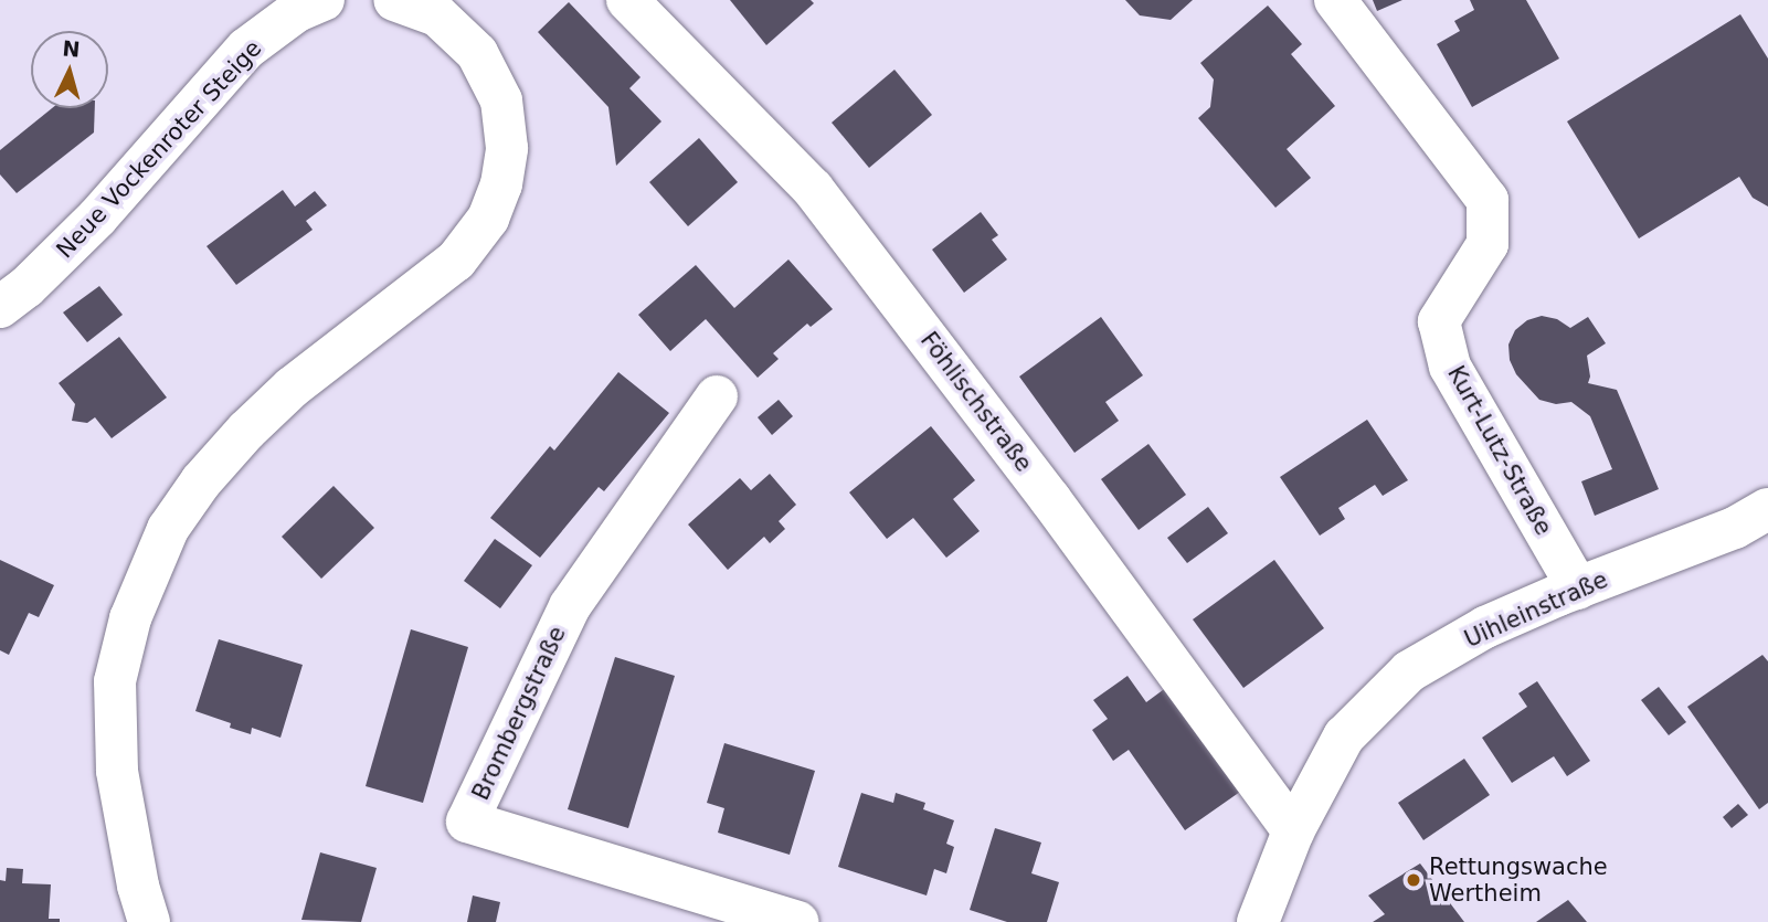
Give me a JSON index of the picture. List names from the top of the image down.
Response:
{
  "streets": {
    "street": [
      "Neue Vockenroter Steige",
      "Föhlischstraße",
      "Kurt-Lutz-Straße",
      "Uihleinstraße",
      "Brombergstraße"
    ]
  },
  "crossings": [
    ["Föhlischstraße", "Uihleinstraße"],
    ["Kurt-Lutz-Straße", "Uihleinstraße"]
  ],
  "places": ["Rettungswache Wertheim"],
  "north": "top"
}
